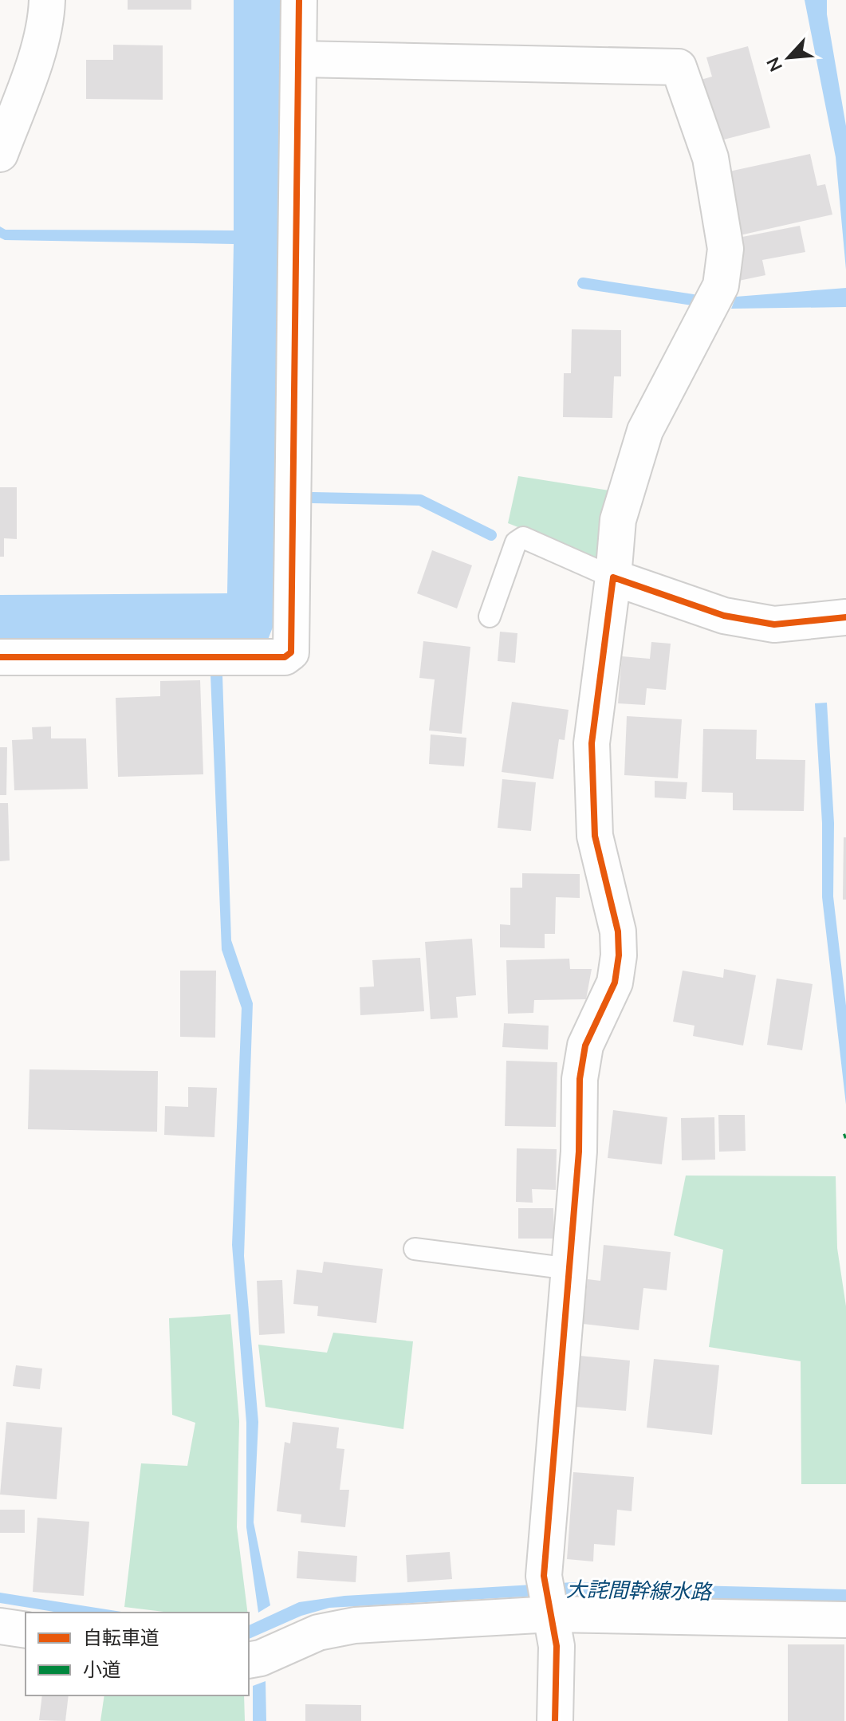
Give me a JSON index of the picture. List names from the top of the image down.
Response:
{
  "water": ["大詫間幹線水路"],
  "legend": ["自転車道", "小道"],
  "north": "bottom left"
}
